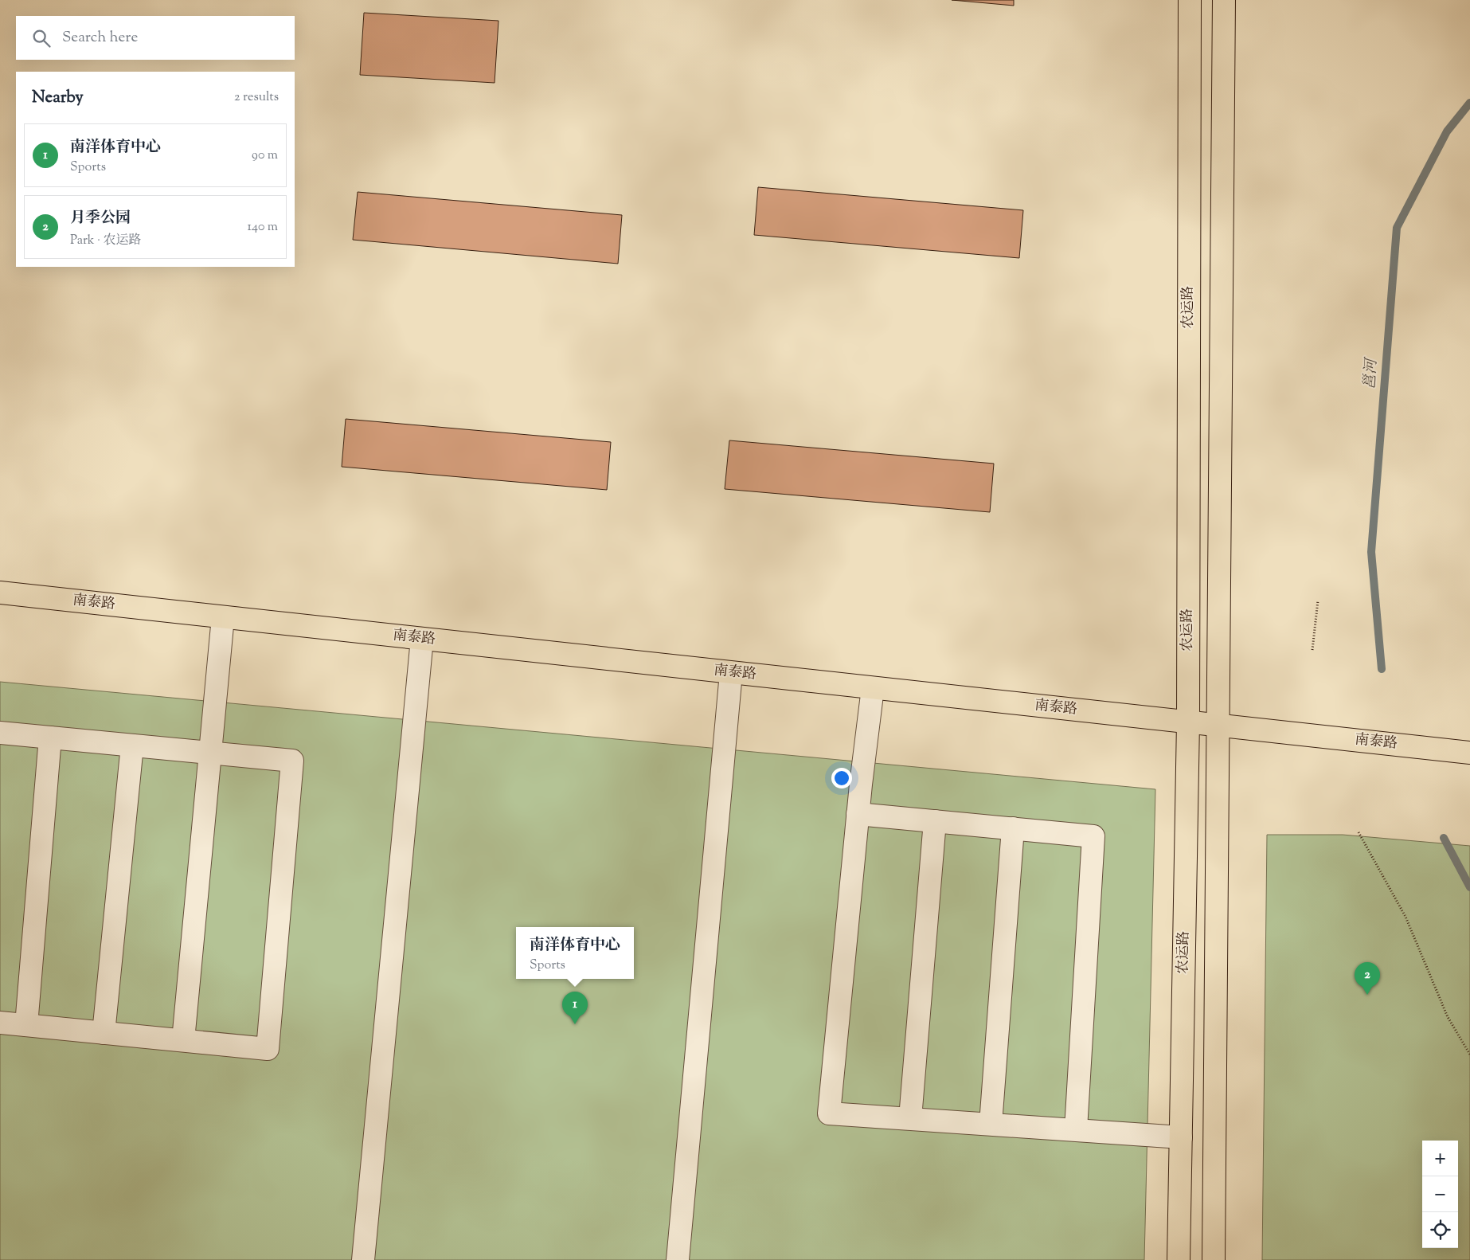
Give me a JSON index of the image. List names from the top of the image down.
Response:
{
  "streets": {
    "main road": ["农运路", "南泰路"]
  },
  "crossings": [
    ["农运路", "南泰路"]
  ],
  "water": ["邕河"],
  "page": {
    "search": "Search here",
    "heading": ["Nearby", "2 results"],
    "list": [
      {
        "mark": "1",
        "name": "南洋体育中心",
        "note": "Sports",
        "value": "90 m"
      },
      {
        "mark": "2",
        "name": "月季公园",
        "note": "Park · 农运路",
        "value": "140 m"
      }
    ],
    "popup": ["南洋体育中心", "Sports"],
    "pins": ["2", "1"],
    "map_buttons": ["+", "−"]
  }
}
